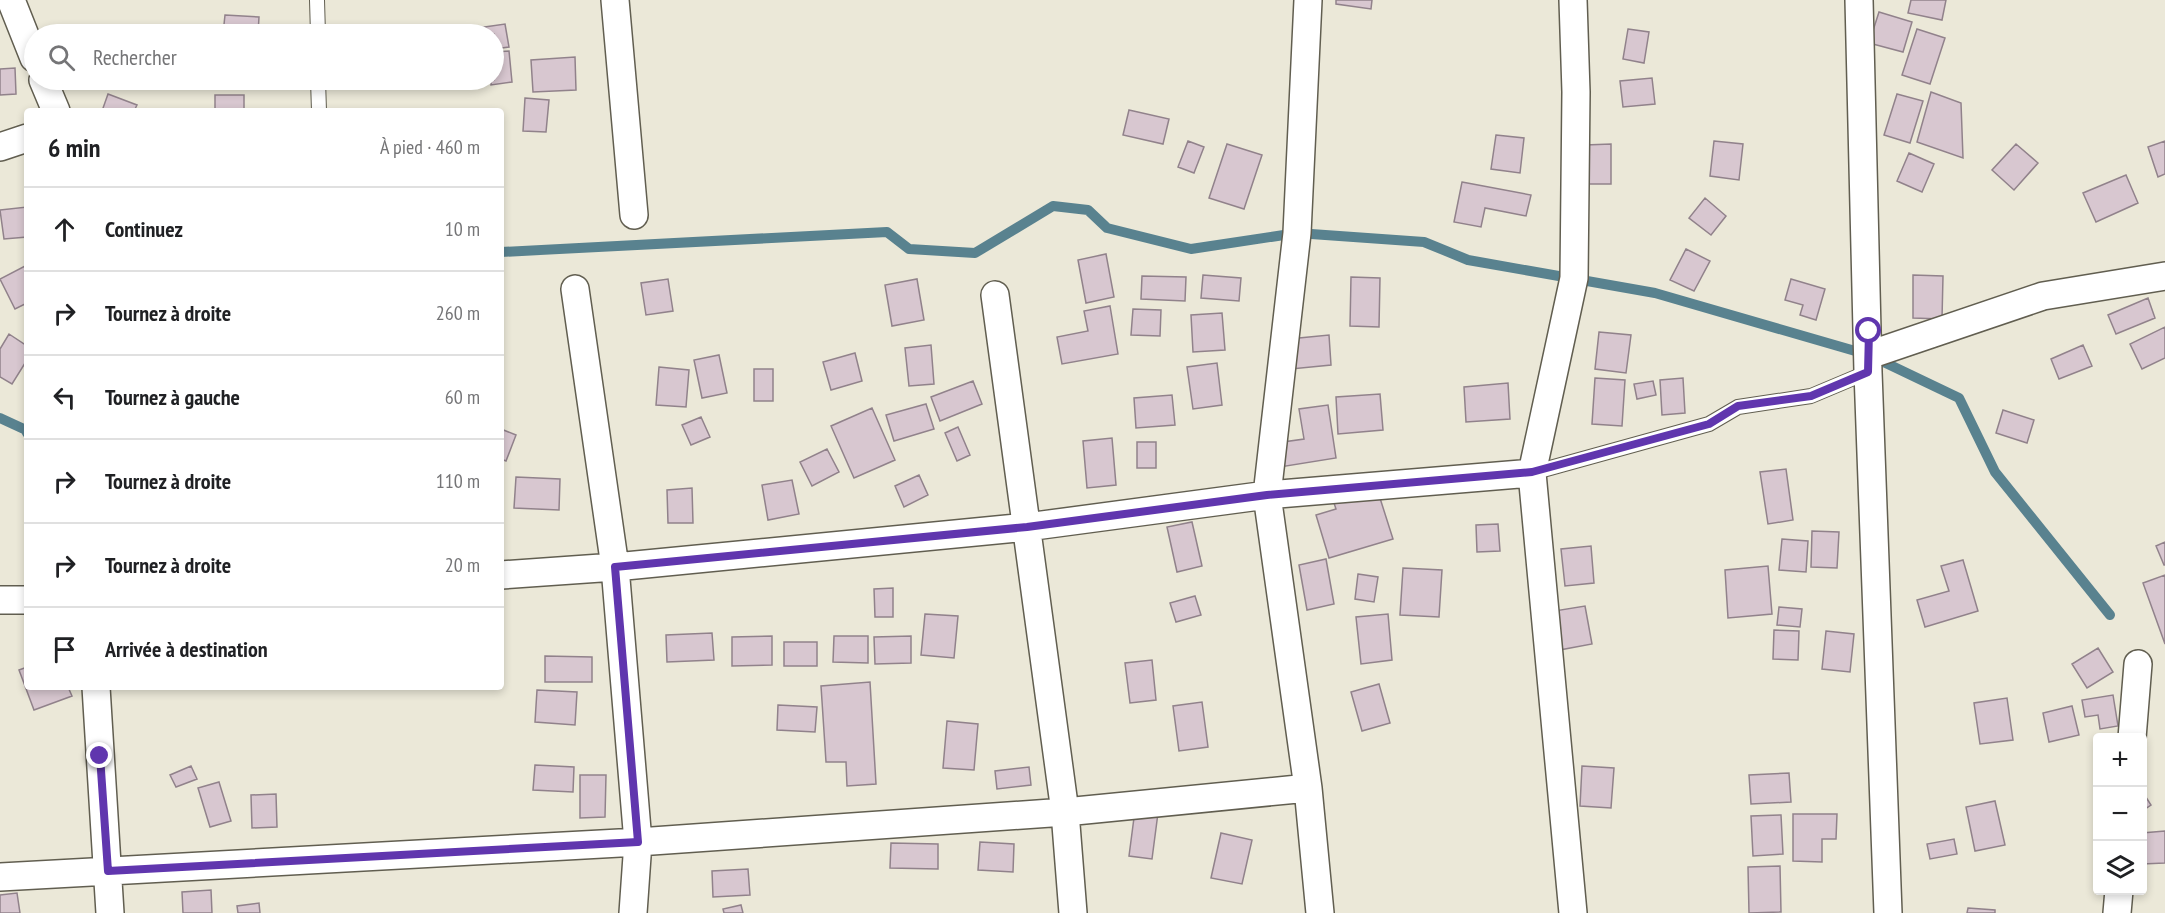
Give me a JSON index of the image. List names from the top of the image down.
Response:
{
  "page": {
    "search": "Rechercher",
    "heading": ["6 min", "À pied · 460 m"],
    "list": [
      ["Continuez", "10 m"],
      ["Tournez à droite", "260 m"],
      ["Tournez à gauche", "60 m"],
      ["Tournez à droite", "110 m"],
      ["Tournez à droite", "20 m"],
      "Arrivée à destination"
    ],
    "map_buttons": ["+", "−"]
  }
}
